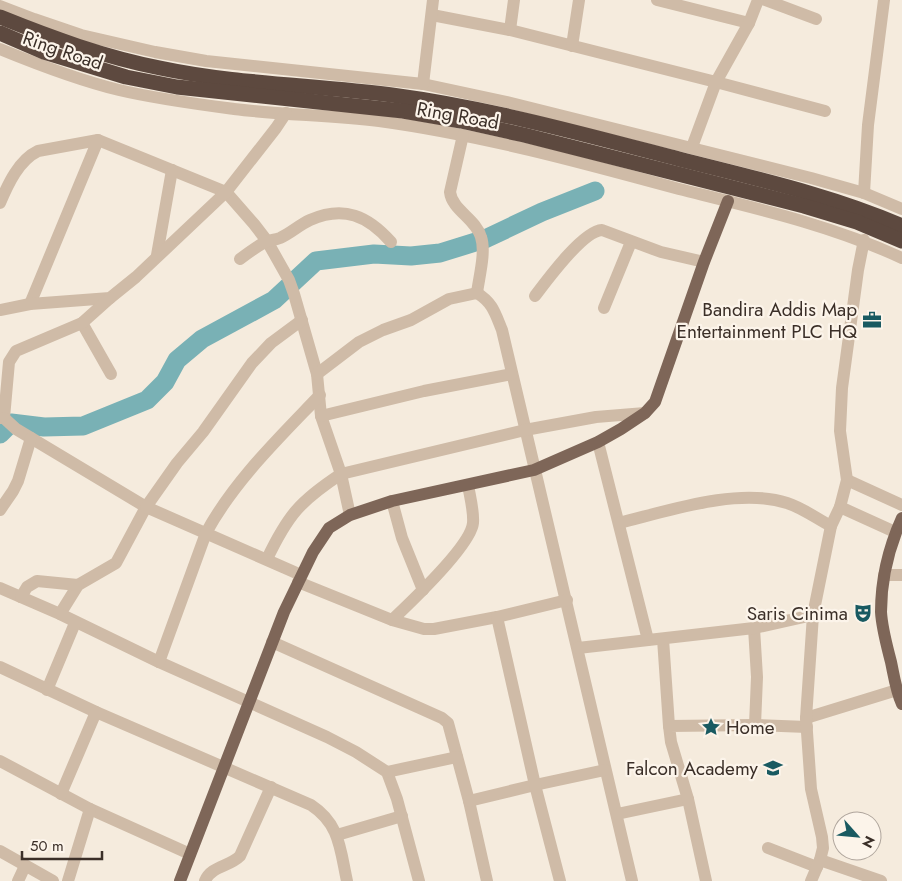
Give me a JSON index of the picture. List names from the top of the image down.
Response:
{
  "streets": {
    "highway": ["Ring Road"]
  },
  "places": {
    "office": ["Bandira Addis Map Entertainment PLC HQ"],
    "theatre": ["Saris Cinima"],
    "place": ["Home"],
    "school or university": ["Falcon Academy"]
  },
  "scale_bar": "50 m",
  "north": "bottom right"
}
